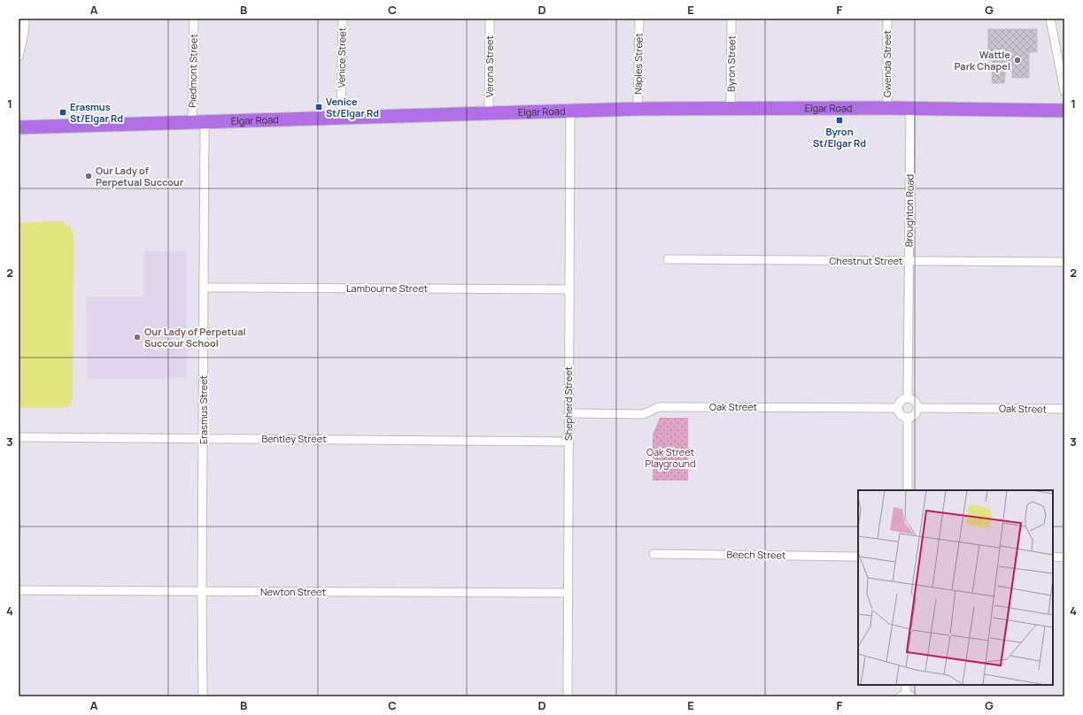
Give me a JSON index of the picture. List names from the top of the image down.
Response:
{
  "streets": {
    "main road": ["Elgar Road"],
    "street": [
      "Venice Street",
      "Naples Street",
      "Byron Street",
      "Gwenda Street",
      "Verona Street",
      "Piedmont Street",
      "Broughton Road",
      "Chestnut Street",
      "Lambourne Street",
      "Shepherd Street",
      "Oak Street",
      "Erasmus Street",
      "Bentley Street",
      "Beech Street",
      "Newton Street"
    ]
  },
  "crossings": [
    ["Venice Street", "Elgar Road"],
    ["Naples Street", "Elgar Road"],
    ["Byron Street", "Elgar Road"],
    ["Gwenda Street", "Elgar Road"],
    ["Verona Street", "Elgar Road"],
    ["Piedmont Street", "Elgar Road"],
    ["Piedmont Street", "Erasmus Street"],
    ["Elgar Road", "Broughton Road"],
    ["Elgar Road", "Shepherd Street"],
    ["Elgar Road", "Erasmus Street"],
    ["Broughton Road", "Chestnut Street"],
    ["Broughton Road", "Oak Street"],
    ["Lambourne Street", "Shepherd Street"],
    ["Lambourne Street", "Erasmus Street"],
    ["Shepherd Street", "Oak Street"],
    ["Shepherd Street", "Bentley Street"],
    ["Shepherd Street", "Newton Street"],
    ["Erasmus Street", "Bentley Street"],
    ["Erasmus Street", "Newton Street"]
  ],
  "parks": ["Oak Street Playground"],
  "places": {
    "other": ["Wattle Park Chapel", "Our Lady of Perpetual Succour", "Our Lady of Perpetual Succour School"],
    "transit": ["Venice St/Elgar Rd", "Erasmus St/Elgar Rd", "Byron St/Elgar Rd"]
  },
  "grid": {
    "columns": [
      "A",
      "B",
      "C",
      "D",
      "E",
      "F",
      "G"
    ],
    "rows": [
      "1",
      "2",
      "3",
      "4"
    ]
  }
}
